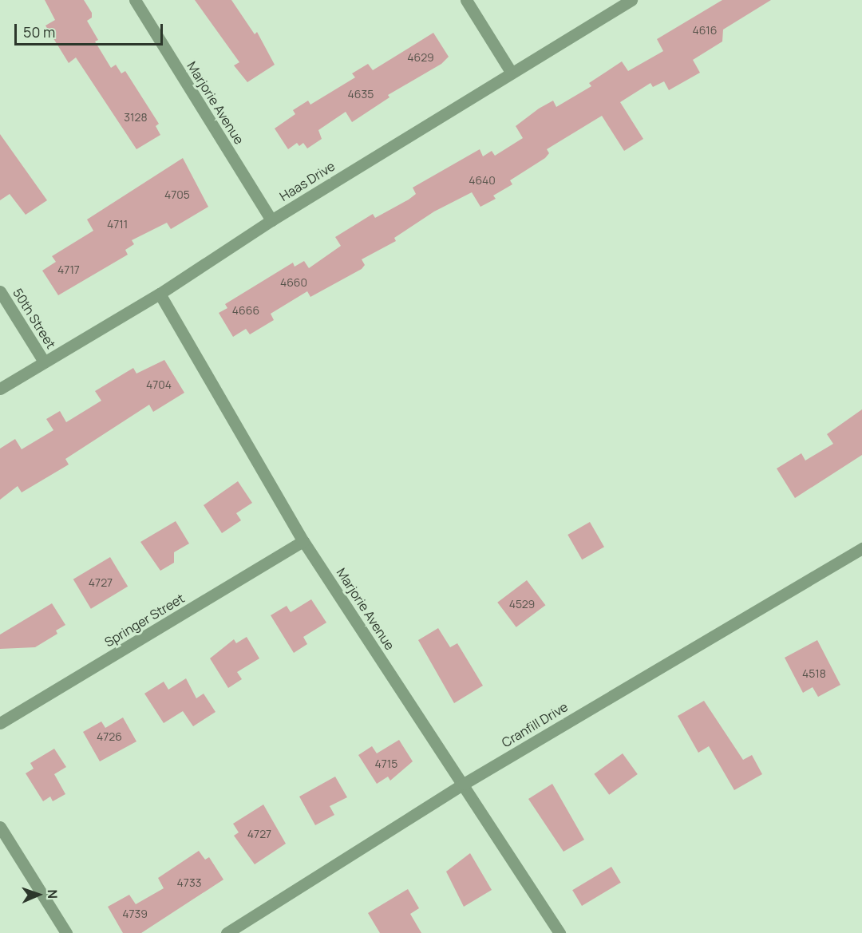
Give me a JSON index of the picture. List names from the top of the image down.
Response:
{
  "streets": {
    "street": [
      "Marjorie Avenue",
      "Haas Drive",
      "50th Street",
      "Springer Street",
      "Cranfill Drive"
    ]
  },
  "crossings": [
    ["Marjorie Avenue", "Haas Drive"],
    ["Marjorie Avenue", "Springer Street"],
    ["Marjorie Avenue", "Cranfill Drive"],
    ["Haas Drive", "50th Street"]
  ],
  "house_numbers": [
    "4616",
    "4629",
    "4635",
    "3128",
    "4640",
    "4705",
    "4711",
    "4717",
    "4660",
    "4666",
    "4704",
    "4727",
    "4529",
    "4518",
    "4726",
    "4715",
    "4727",
    "4733",
    "4739"
  ],
  "scale_bar": "50 m",
  "north": "right"
}
